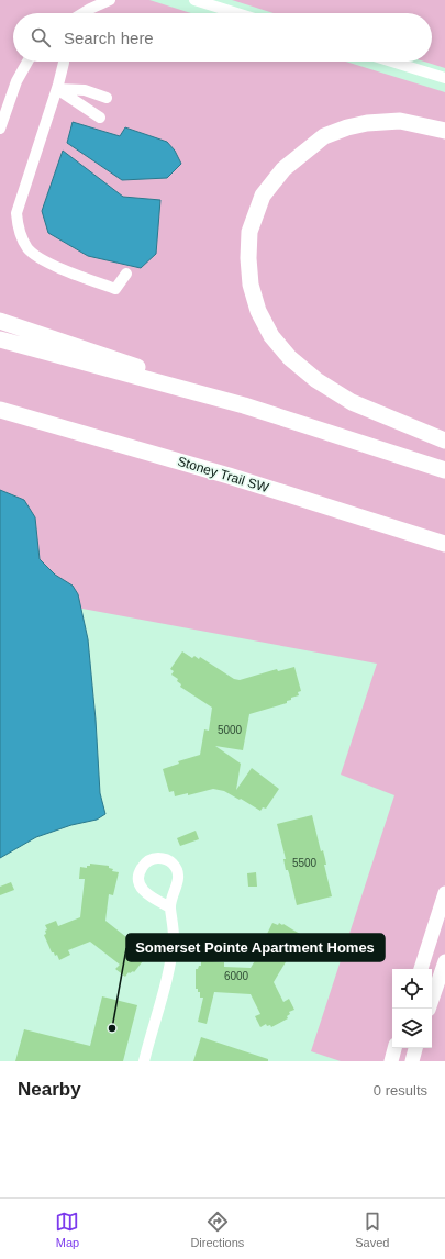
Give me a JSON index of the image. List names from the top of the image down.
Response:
{
  "streets": {
    "highway": ["Stoney Trail SW"]
  },
  "places": ["Somerset Pointe Apartment Homes"],
  "house_numbers": ["5000", "5500", "6000"],
  "page": {
    "search": "Search here",
    "heading": ["Nearby", "0 results"],
    "nav": ["Map", "Directions", "Saved"]
  }
}
